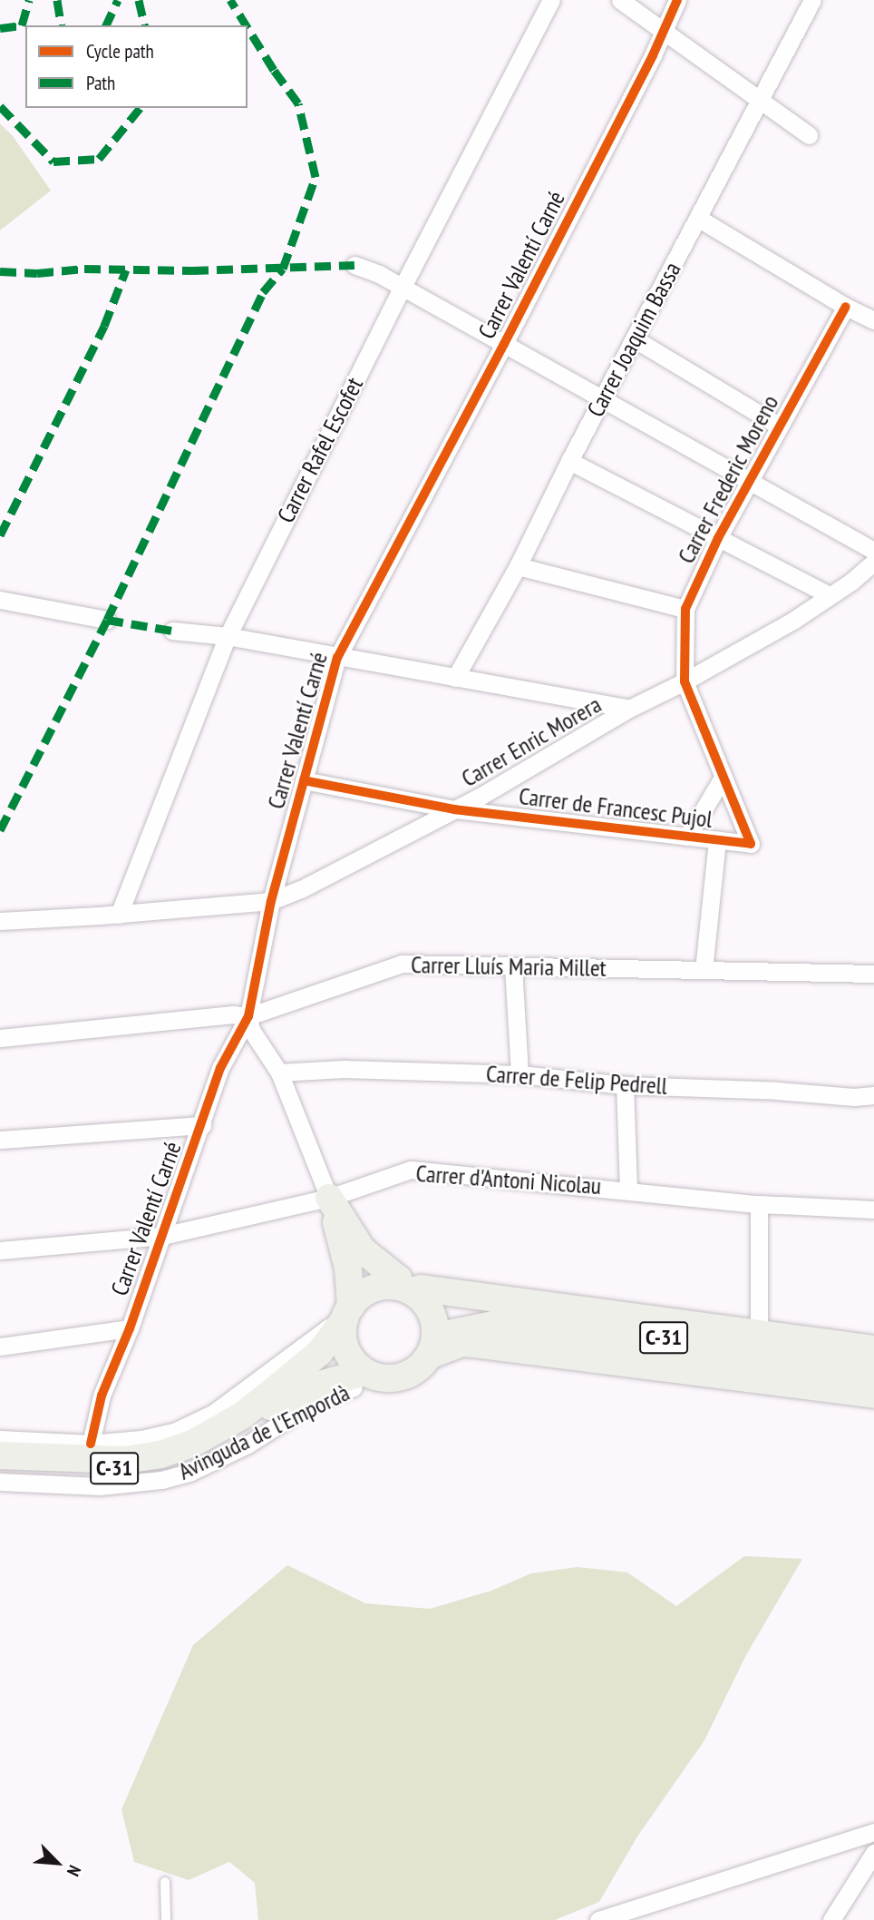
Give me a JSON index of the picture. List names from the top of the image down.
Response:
{
  "streets": {
    "main road": ["C-31"],
    "street": [
      "Carrer Valentí Carné",
      "Carrer Joaquim Bassa",
      "Carrer Rafel Escofet",
      "Carrer Frederic Moreno",
      "Carrer Enric Morera",
      "Carrer de Francesc Pujol",
      "Carrer Lluís Maria Millet",
      "Carrer de Felip Pedrell",
      "Carrer d'Antoni Nicolau",
      "Avinguda de l'Empordà"
    ]
  },
  "crossings": [
    ["Carrer Valentí Carné", "Carrer Enric Morera"],
    ["Carrer Valentí Carné", "Carrer de Francesc Pujol"],
    ["Carrer Valentí Carné", "Carrer Lluís Maria Millet"],
    ["Carrer Valentí Carné", "Carrer d'Antoni Nicolau"],
    ["Carrer Rafel Escofet", "Carrer Enric Morera"],
    ["Carrer Frederic Moreno", "Carrer Enric Morera"],
    ["Carrer Frederic Moreno", "Carrer de Francesc Pujol"],
    ["Carrer Enric Morera", "Carrer de Francesc Pujol"],
    ["C-31", "Avinguda de l'Empordà"]
  ],
  "legend": ["Cycle path", "Path"],
  "north": "bottom right"
}
